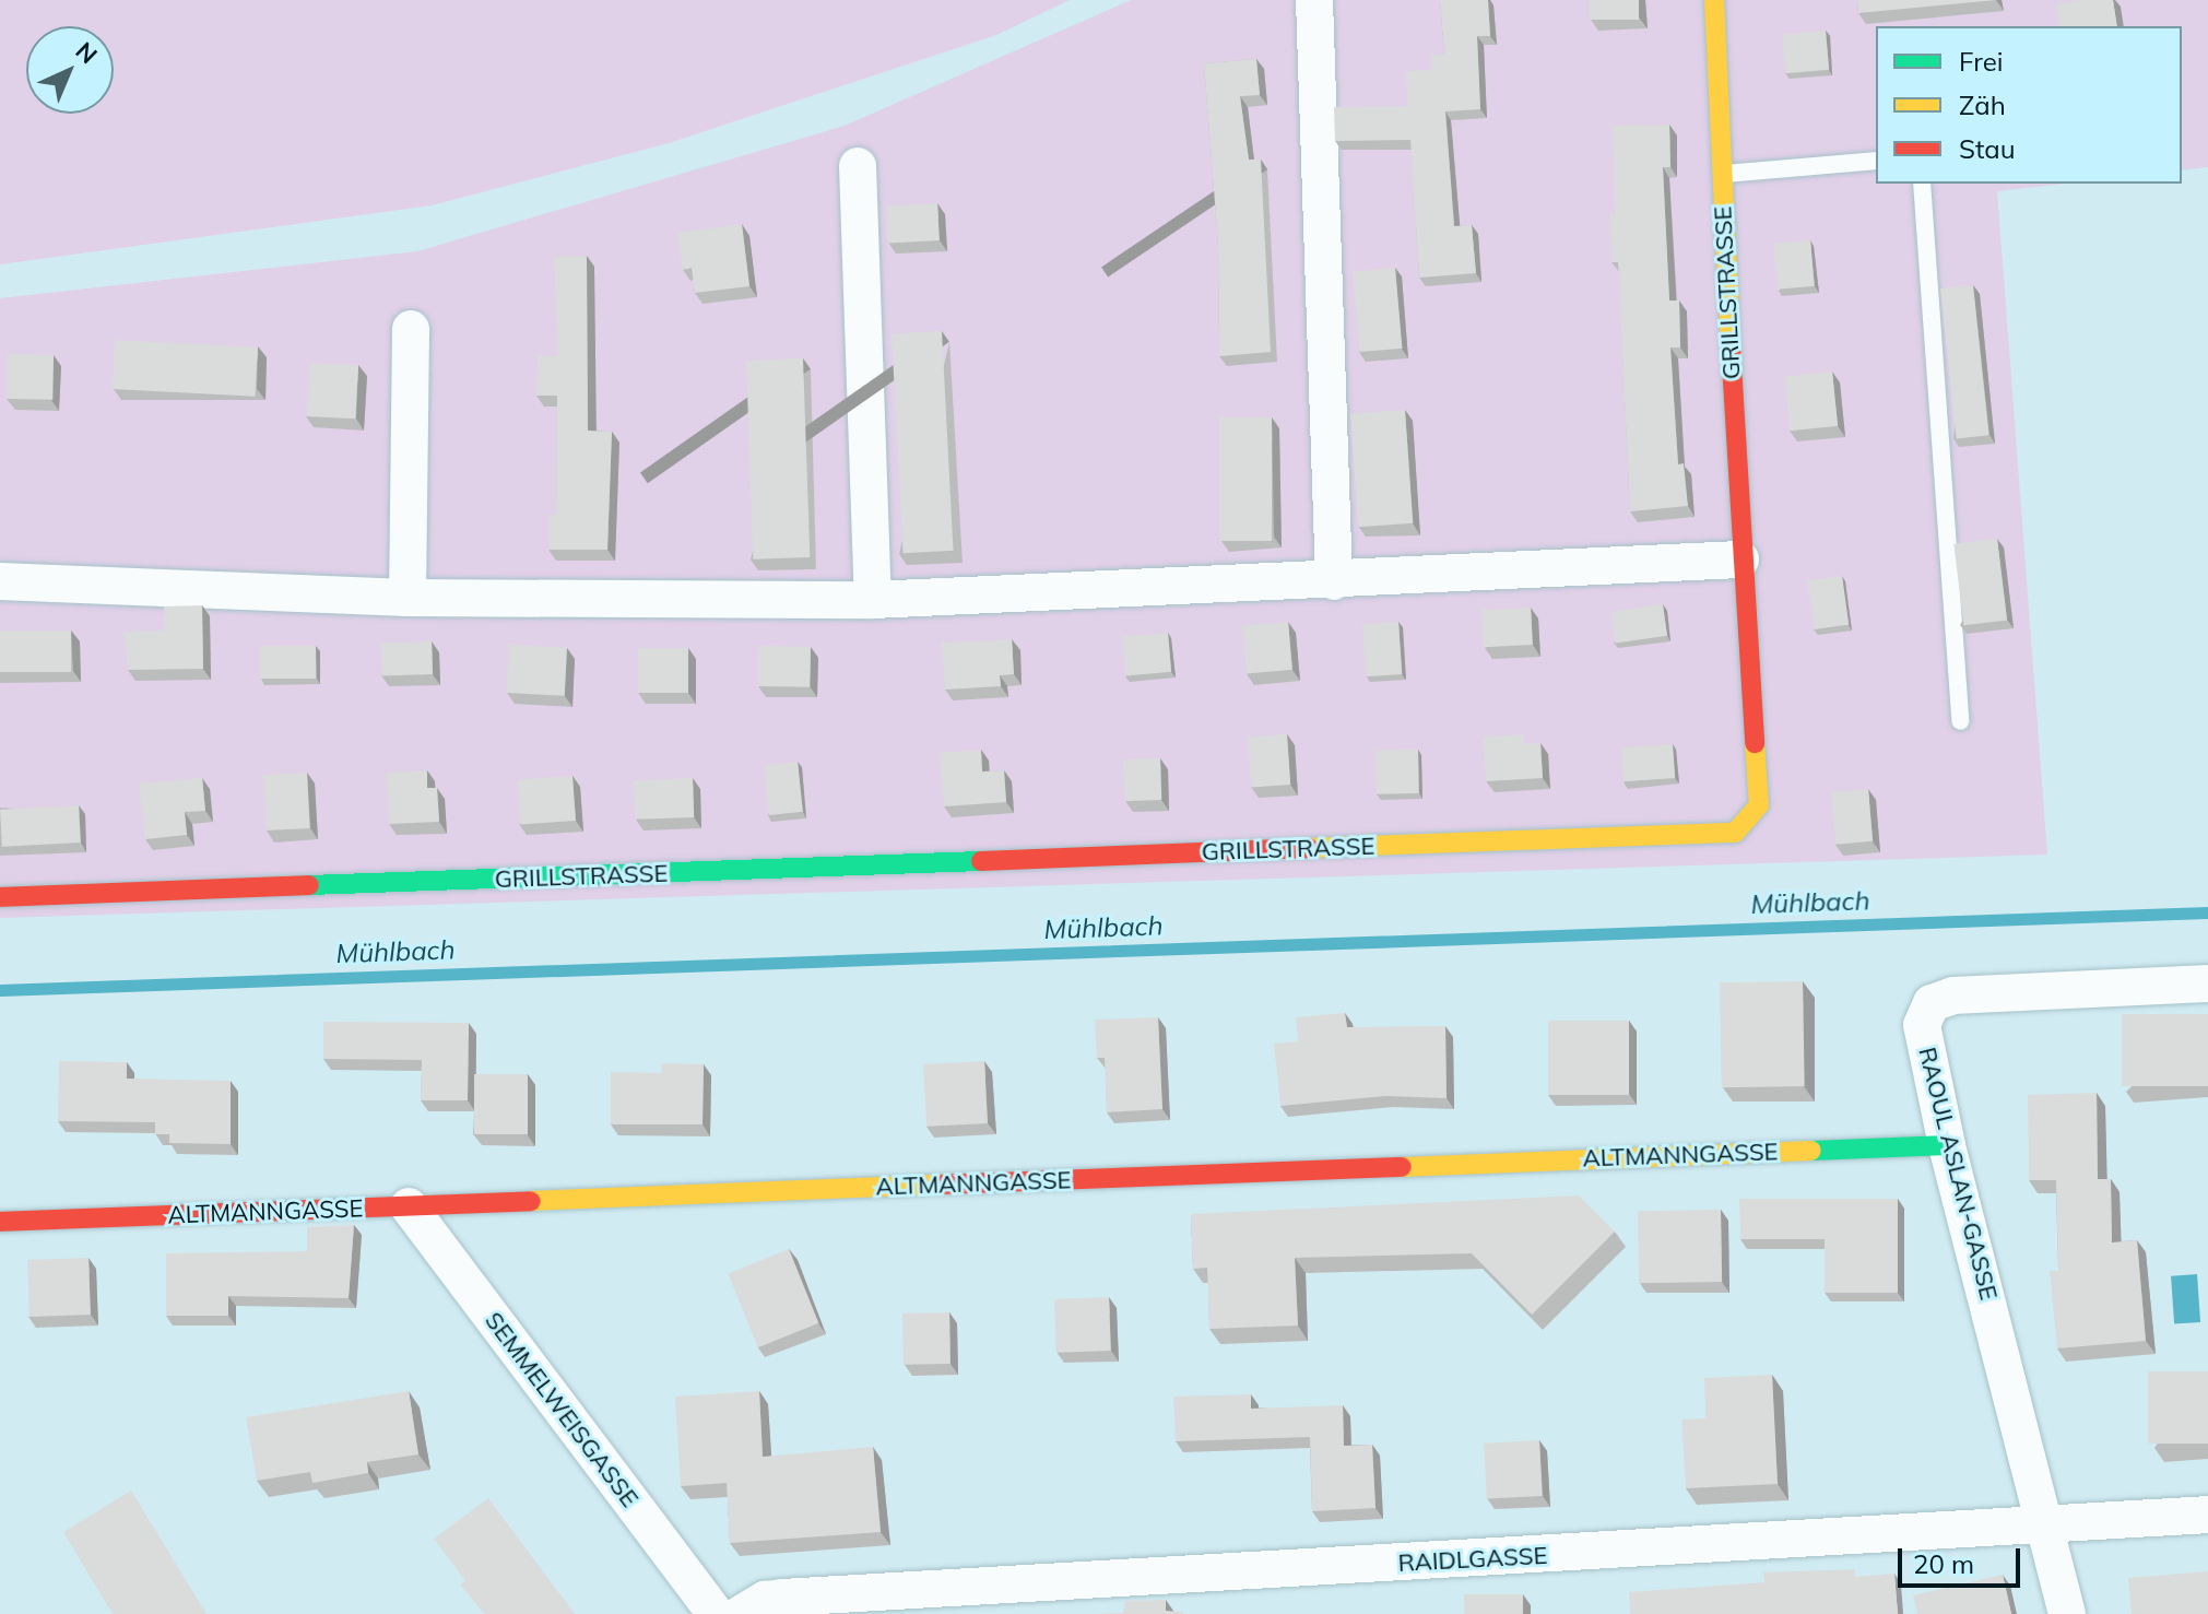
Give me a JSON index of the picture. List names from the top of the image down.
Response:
{
  "streets": {
    "street": [
      "GRILLSTRASSE",
      "ALTMANNGASSE",
      "RAOUL ASLAN-GASSE",
      "SEMMELWEISGASSE",
      "RAIDLGASSE"
    ]
  },
  "crossings": [
    ["ALTMANNGASSE", "RAOUL ASLAN-GASSE"],
    ["ALTMANNGASSE", "SEMMELWEISGASSE"],
    ["RAOUL ASLAN-GASSE", "RAIDLGASSE"]
  ],
  "water": ["Mühlbach"],
  "legend": ["Frei", "Zäh", "Stau"],
  "scale_bar": "20 m",
  "north": "top right"
}
